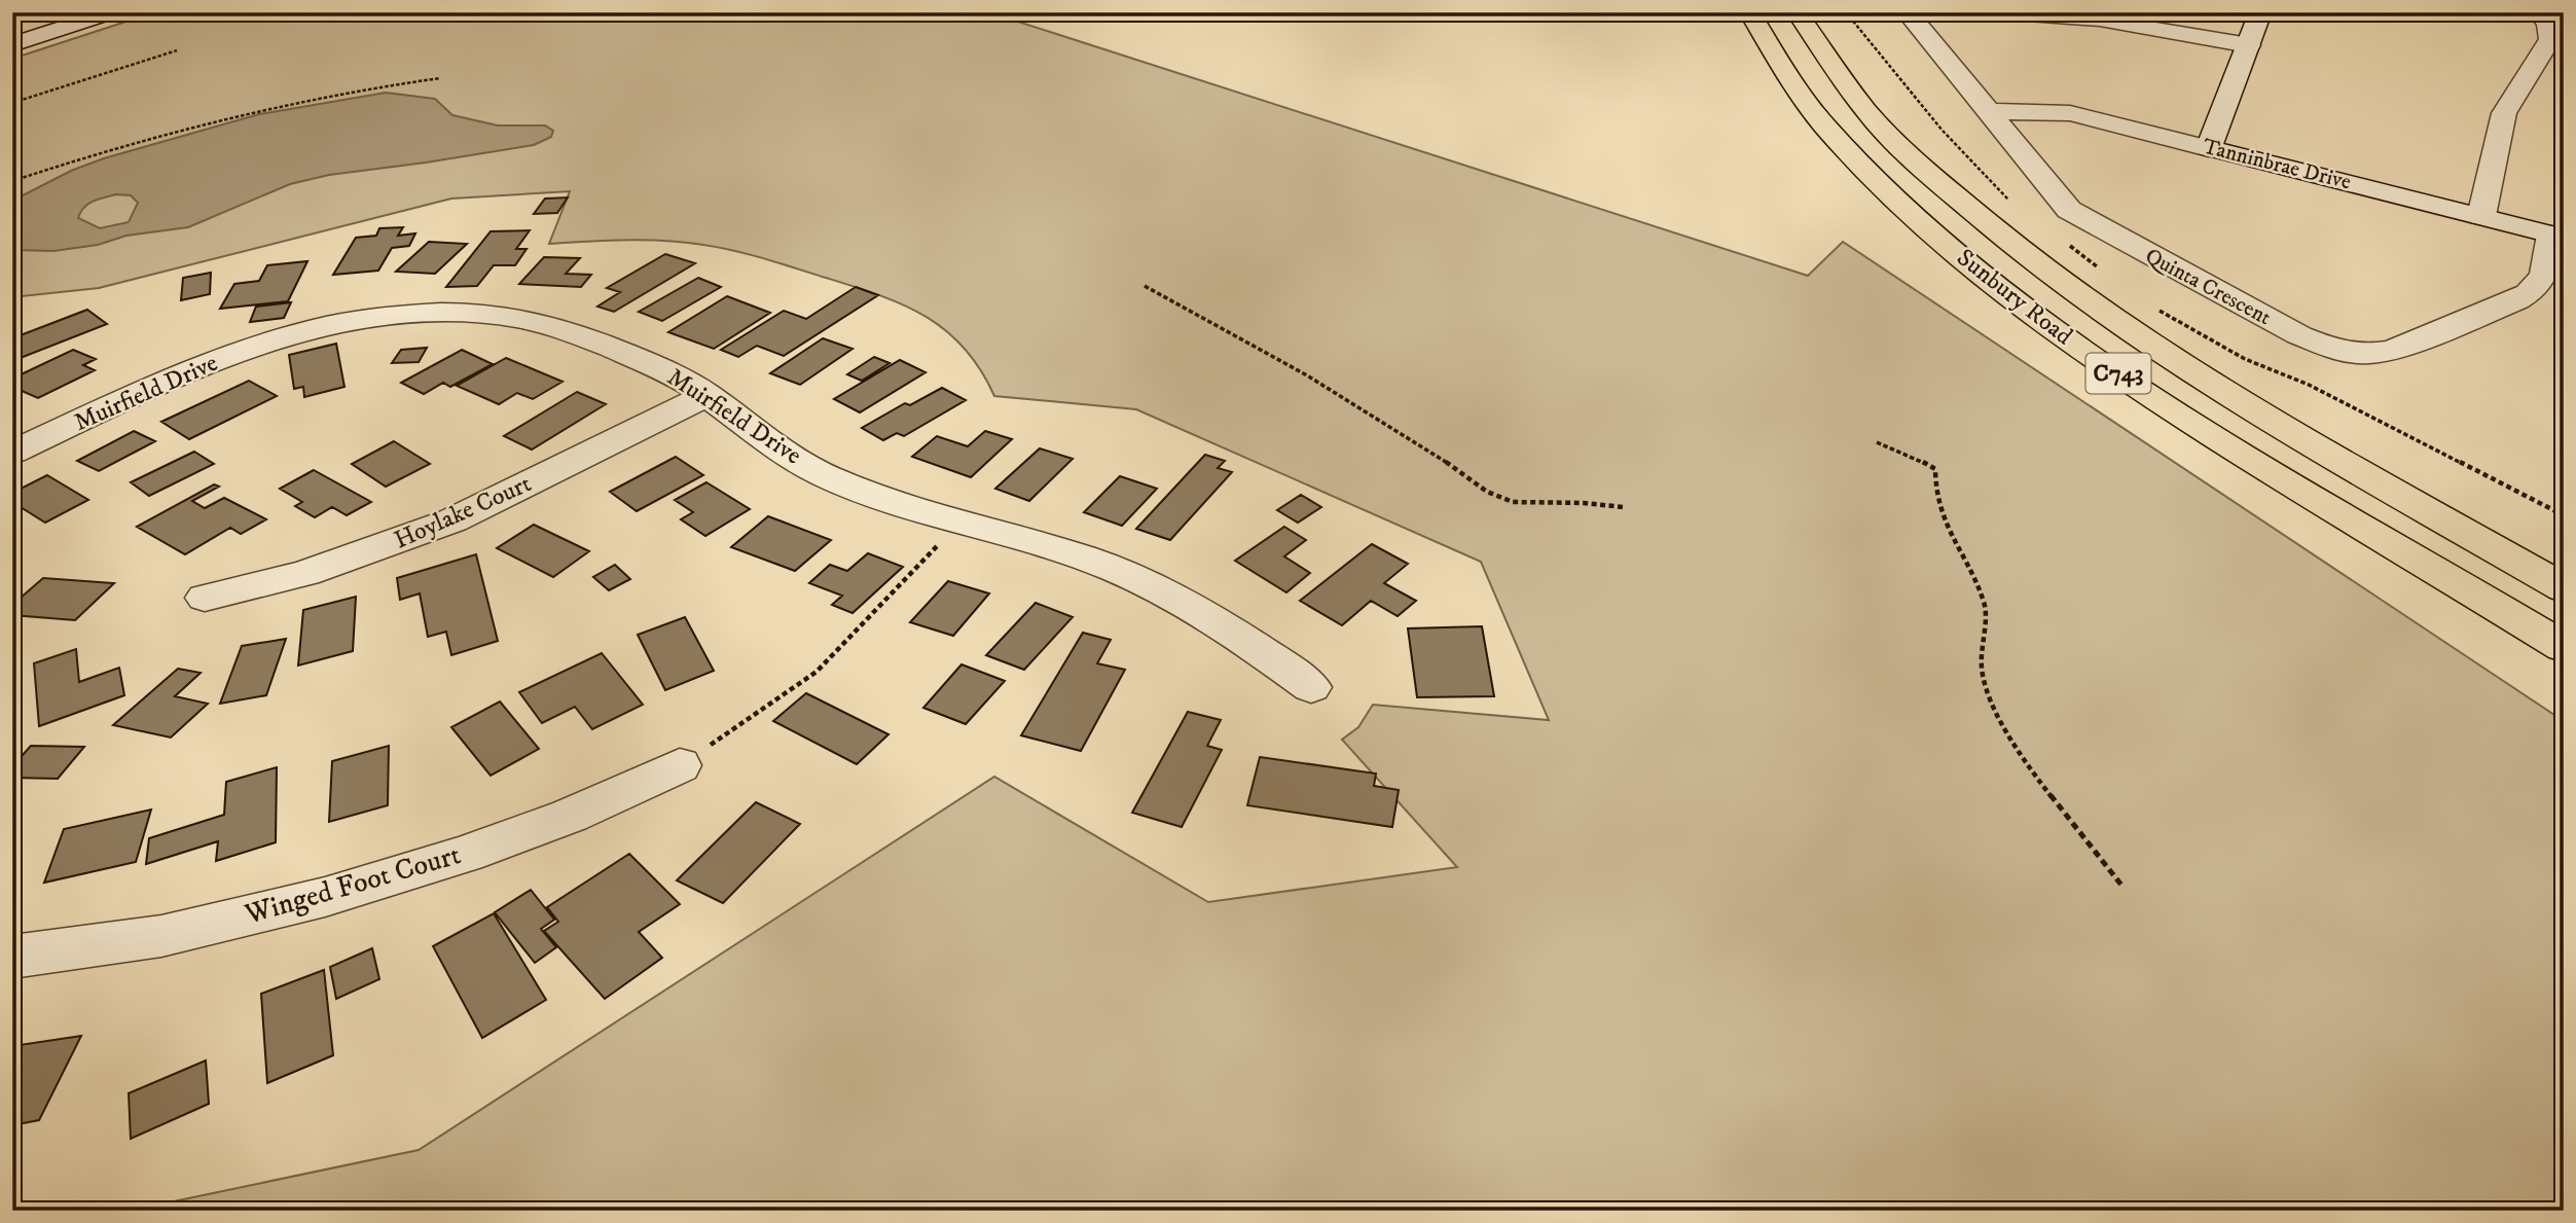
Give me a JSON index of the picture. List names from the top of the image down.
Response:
{
  "streets": {
    "main road": ["Sunbury Road", "C743"],
    "street": [
      "Tanninbrae Drive",
      "Quinta Crescent",
      "Muirfield Drive",
      "Hoylake Court",
      "Winged Foot Court"
    ]
  },
  "crossings": [
    ["Tanninbrae Drive", "Quinta Crescent"],
    ["Muirfield Drive", "Hoylake Court"]
  ]
}
